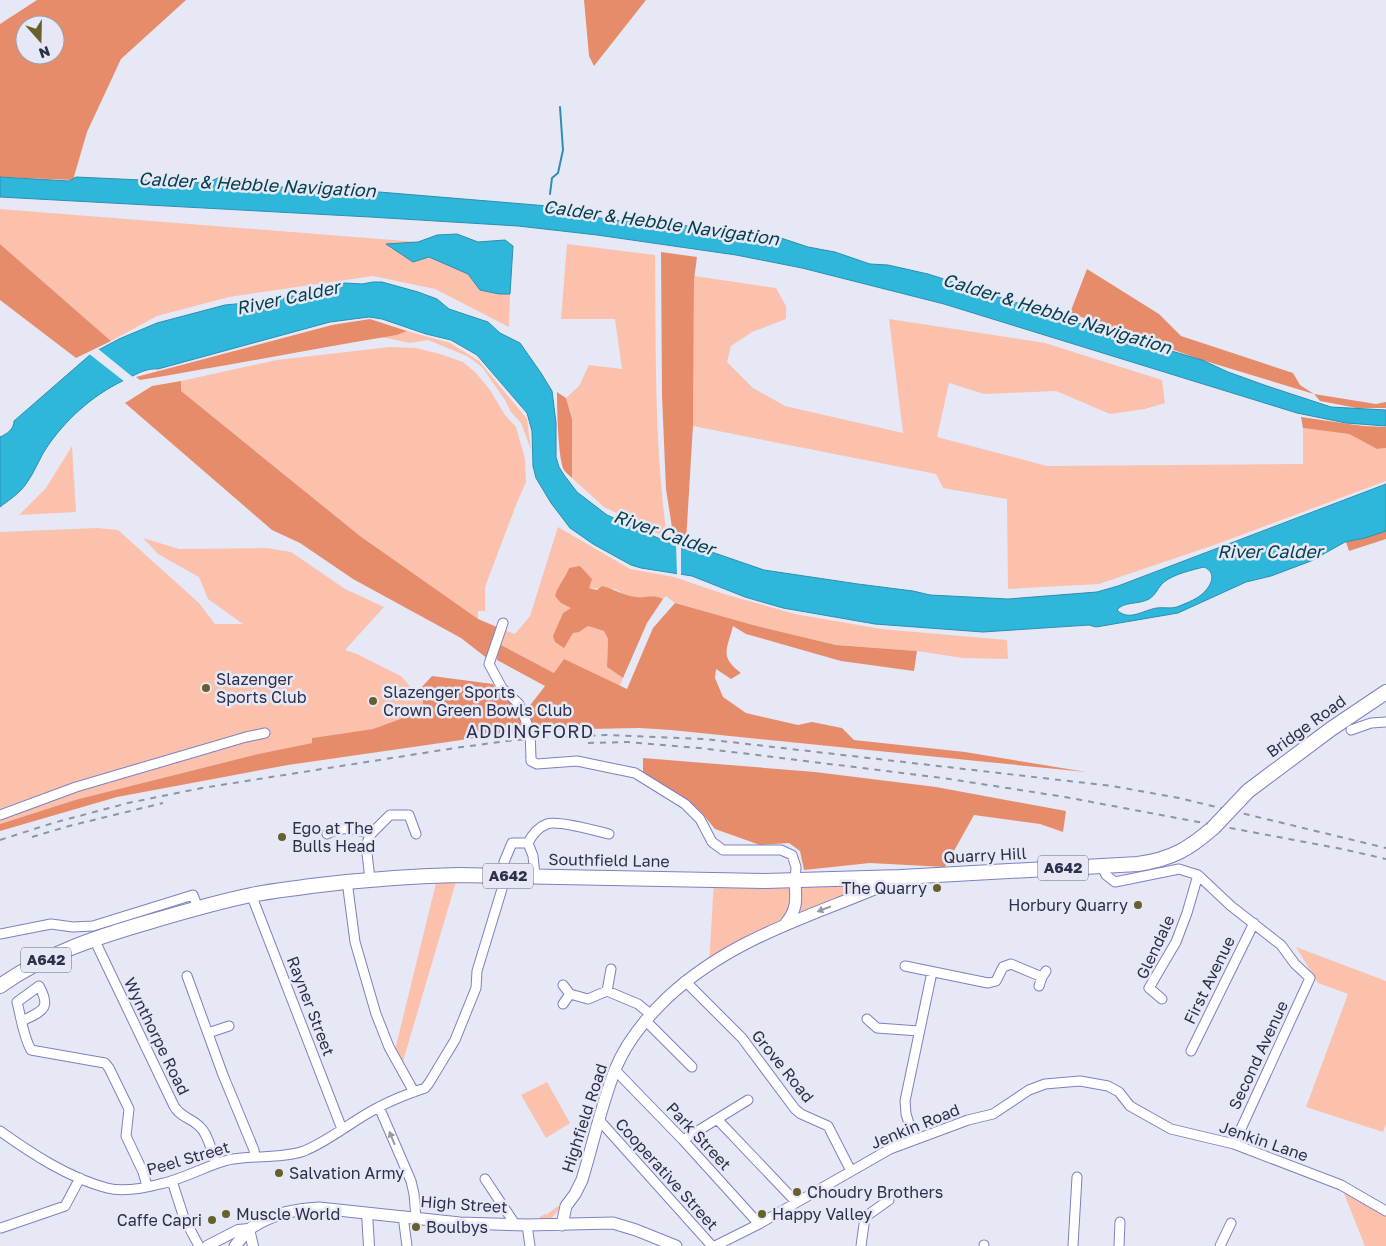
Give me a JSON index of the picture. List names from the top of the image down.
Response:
{
  "streets": {
    "highway": [
      "Bridge Road",
      "Quarry Hill",
      "Southfield Lane",
      "A642"
    ],
    "main road": ["Highfield Road", "High Street"],
    "street": [
      "Glendale",
      "First Avenue",
      "Rayner Street",
      "Wynthorpe Road",
      "Second Avenue",
      "Grove Road",
      "Jenkin Road",
      "Park Street",
      "Jenkin Lane",
      "Peel Street",
      "Cooperative Street"
    ]
  },
  "crossings": [
    ["Bridge Road", "Quarry Hill"],
    ["Quarry Hill", "Southfield Lane"],
    ["Quarry Hill", "Grove Road"],
    ["Quarry Hill", "Highfield Road"],
    ["Southfield Lane", "Rayner Street"],
    ["Southfield Lane", "Wynthorpe Road"],
    ["First Avenue", "Second Avenue"],
    ["Rayner Street", "Peel Street"],
    ["Wynthorpe Road", "Peel Street"],
    ["Second Avenue", "Jenkin Lane"],
    ["Grove Road", "Highfield Road"],
    ["Grove Road", "Jenkin Road"],
    ["Highfield Road", "Park Street"],
    ["Highfield Road", "Cooperative Street"],
    ["Highfield Road", "High Street"],
    ["Jenkin Road", "Park Street"],
    ["Jenkin Road", "Jenkin Lane"],
    ["Jenkin Road", "Cooperative Street"]
  ],
  "districts": ["ADDINGFORD"],
  "water": ["Calder & Hebble Navigation", "River Calder"],
  "places": [
    "Slazenger Sports Club",
    "Slazenger Sports Crown Green Bowls Club",
    "Ego at The Bulls Head",
    "The Quarry",
    "Horbury Quarry",
    "Salvation Army",
    "Choudry Brothers",
    "Muscle World",
    "Happy Valley",
    "Caffe Capri",
    "Boulbys"
  ],
  "north": "bottom"
}
